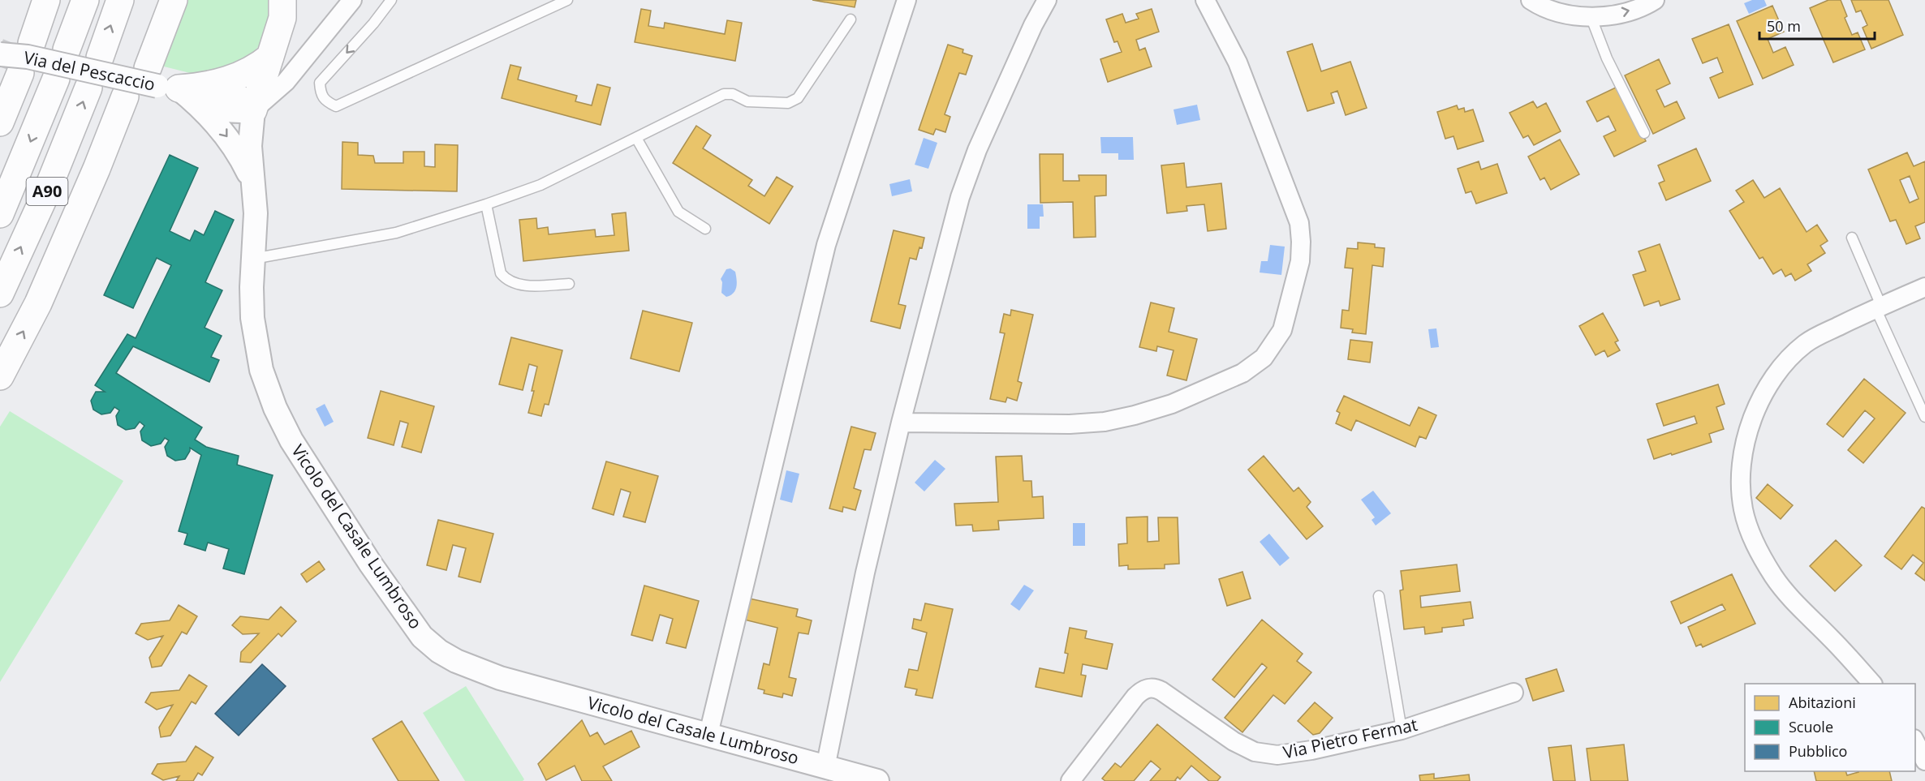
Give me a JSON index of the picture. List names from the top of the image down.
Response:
{
  "streets": {
    "highway": ["A90"],
    "street": ["Via del Pescaccio", "Vicolo del Casale Lumbroso", "Via Pietro Fermat"]
  },
  "legend": ["Abitazioni", "Scuole", "Pubblico"],
  "scale_bar": "50 m"
}
